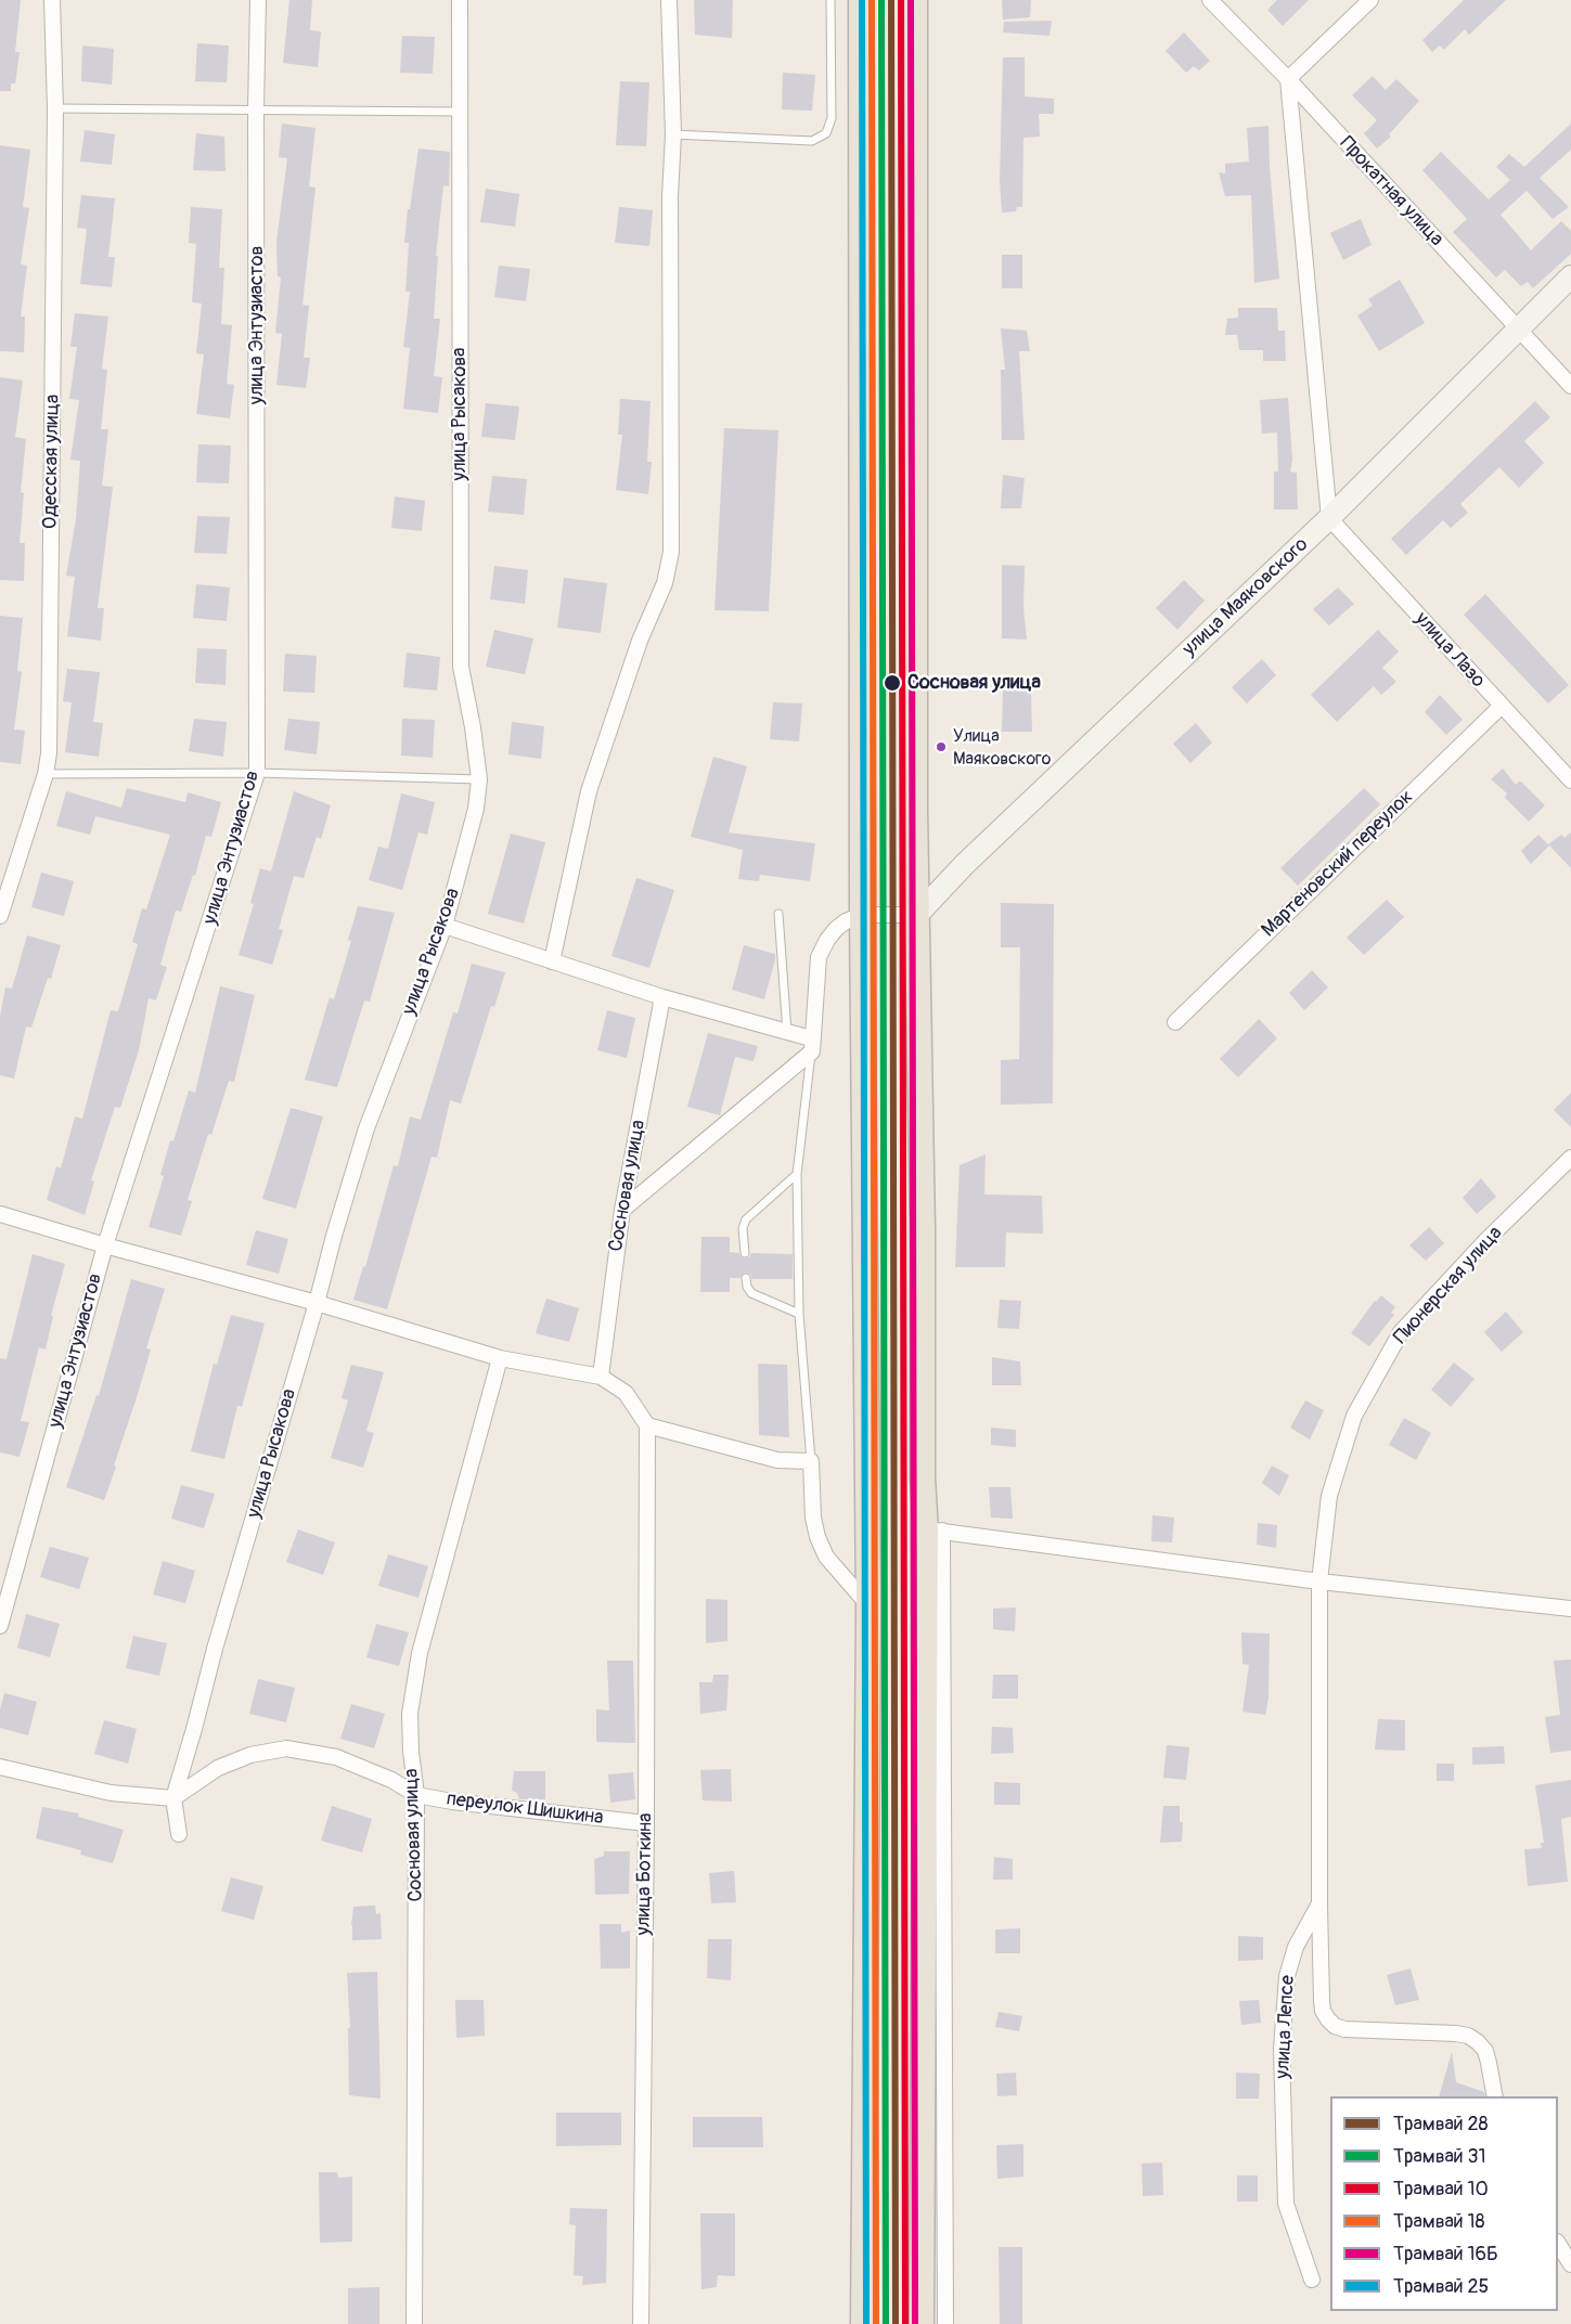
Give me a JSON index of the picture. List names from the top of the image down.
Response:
{
  "streets": {
    "main road": ["улица Маяковского"],
    "street": [
      "Прокатная улица",
      "улица Энтузиастов",
      "улица Рысакова",
      "Одесская улица",
      "улица Лазо",
      "Мартеновский переулок",
      "Сосновая улица",
      "Пионерская улица",
      "переулок Шишкина",
      "улица Боткина",
      "улица Лепсе"
    ]
  },
  "crossings": [
    ["Прокатная улица", "улица Маяковского"],
    ["улица Рысакова", "переулок Шишкина"],
    ["улица Маяковского", "улица Лазо"],
    ["улица Лазо", "Мартеновский переулок"],
    ["Сосновая улица", "переулок Шишкина"],
    ["Пионерская улица", "улица Лепсе"],
    ["переулок Шишкина", "улица Боткина"]
  ],
  "places": ["Сосновая улица", "Улица Маяковского"],
  "lines": [
    "tram line 28",
    "tram line 31",
    "tram line 10",
    "tram line 18",
    "tram line 16Б",
    "tram line 25"
  ],
  "legend": [
    "Трамвай 28",
    "Трамвай 31",
    "Трамвай 10",
    "Трамвай 18",
    "Трамвай 16Б",
    "Трамвай 25"
  ]
}
